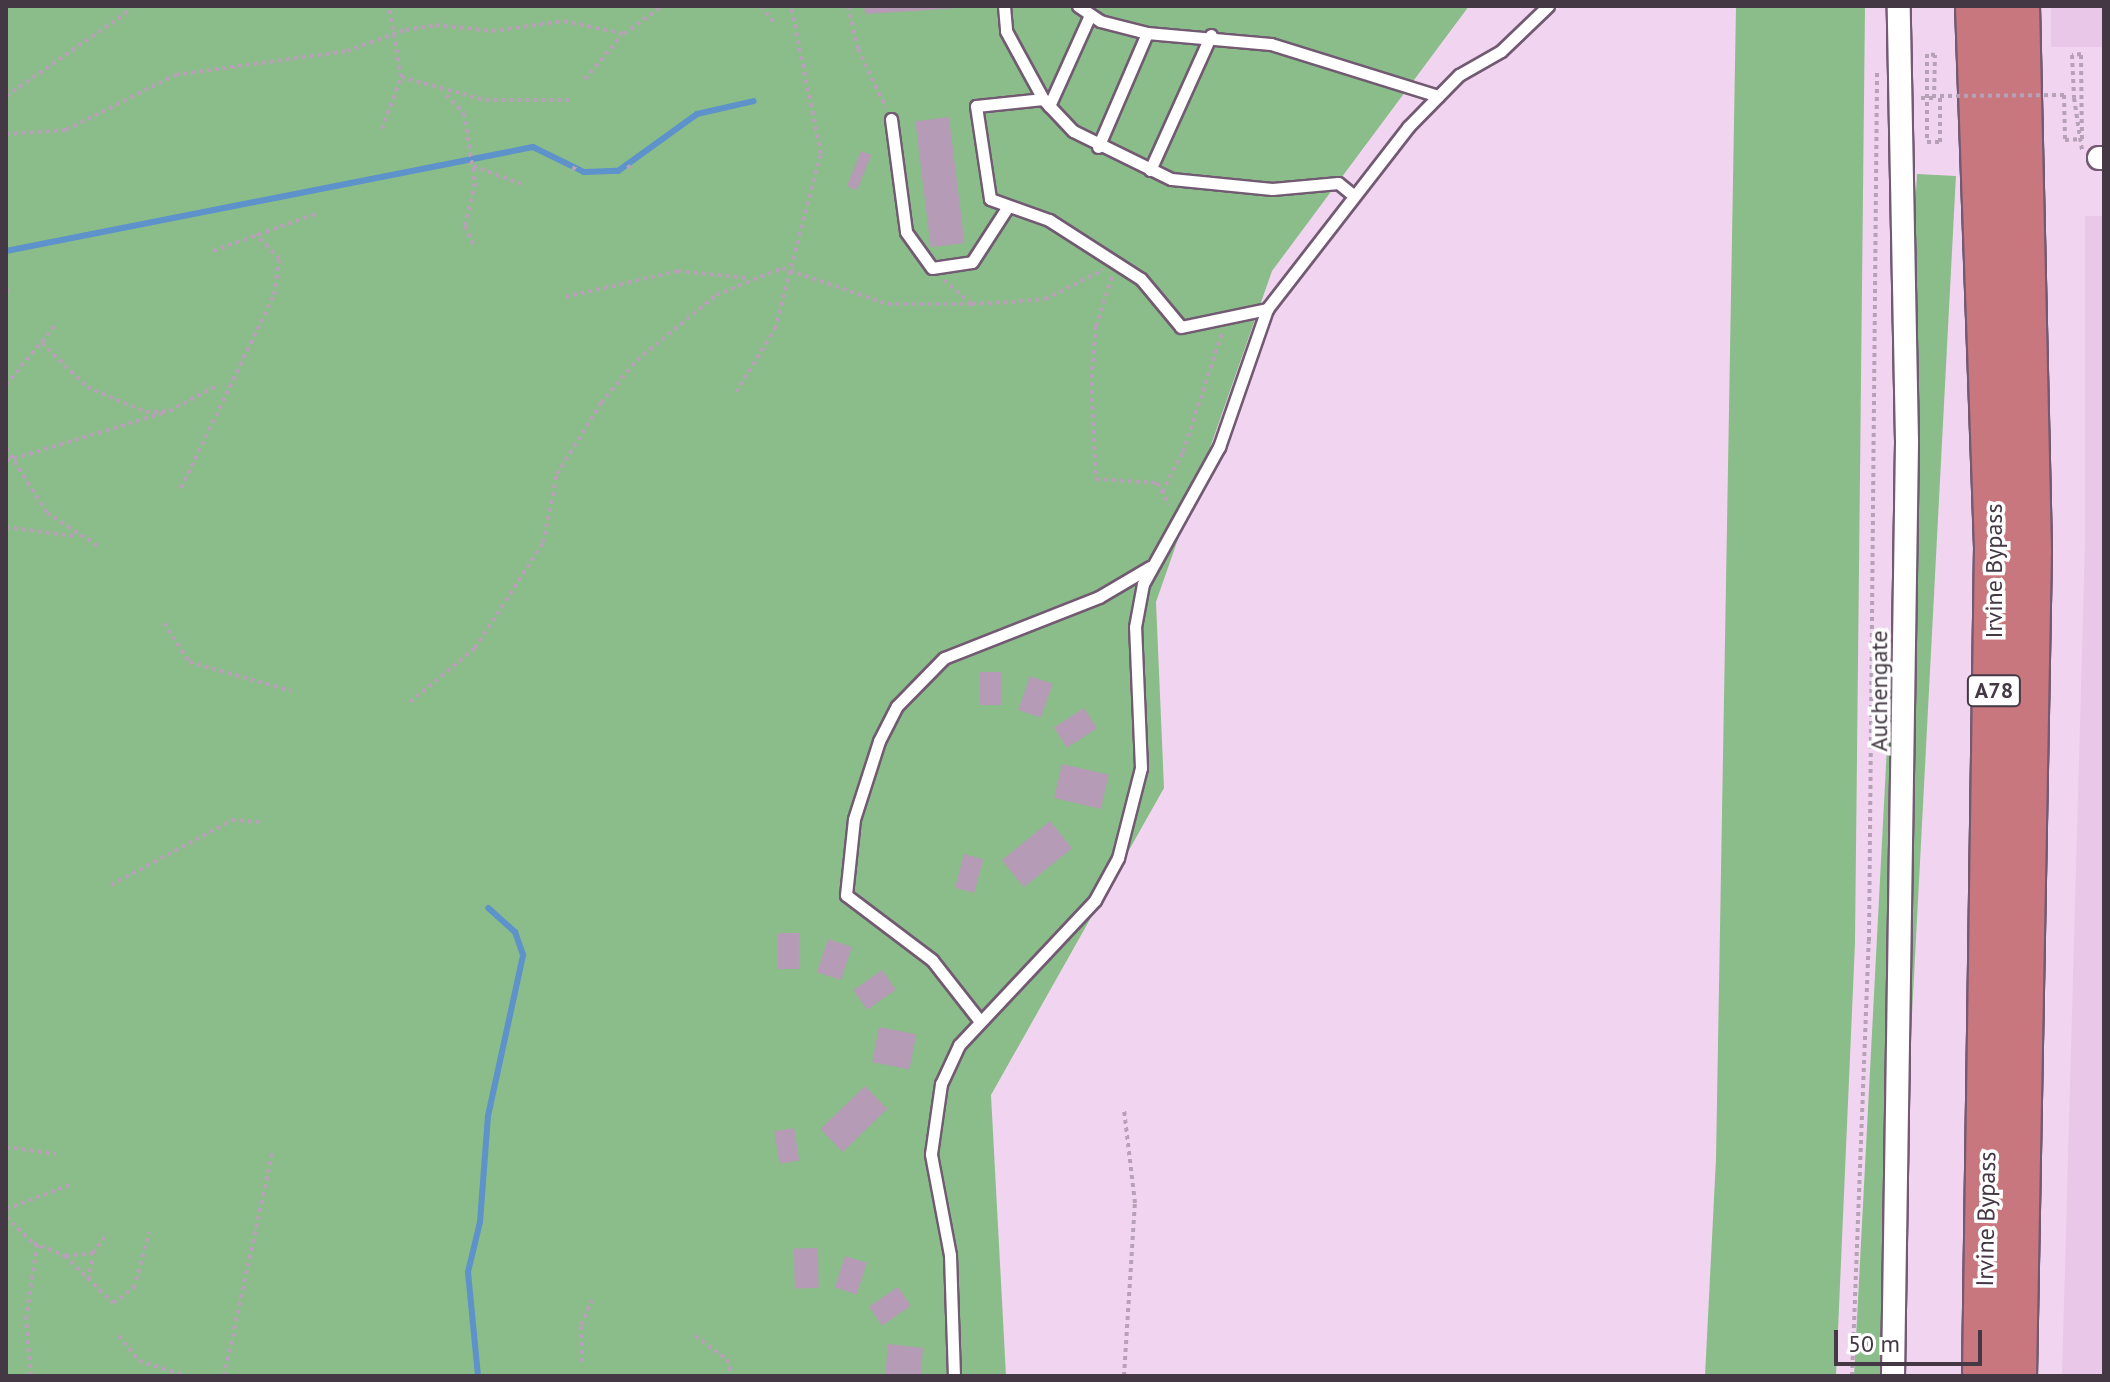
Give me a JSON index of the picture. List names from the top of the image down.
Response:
{
  "streets": {
    "highway": ["Irvine Bypass", "A78"],
    "street": ["Auchengate"]
  },
  "scale_bar": "50 m"
}
